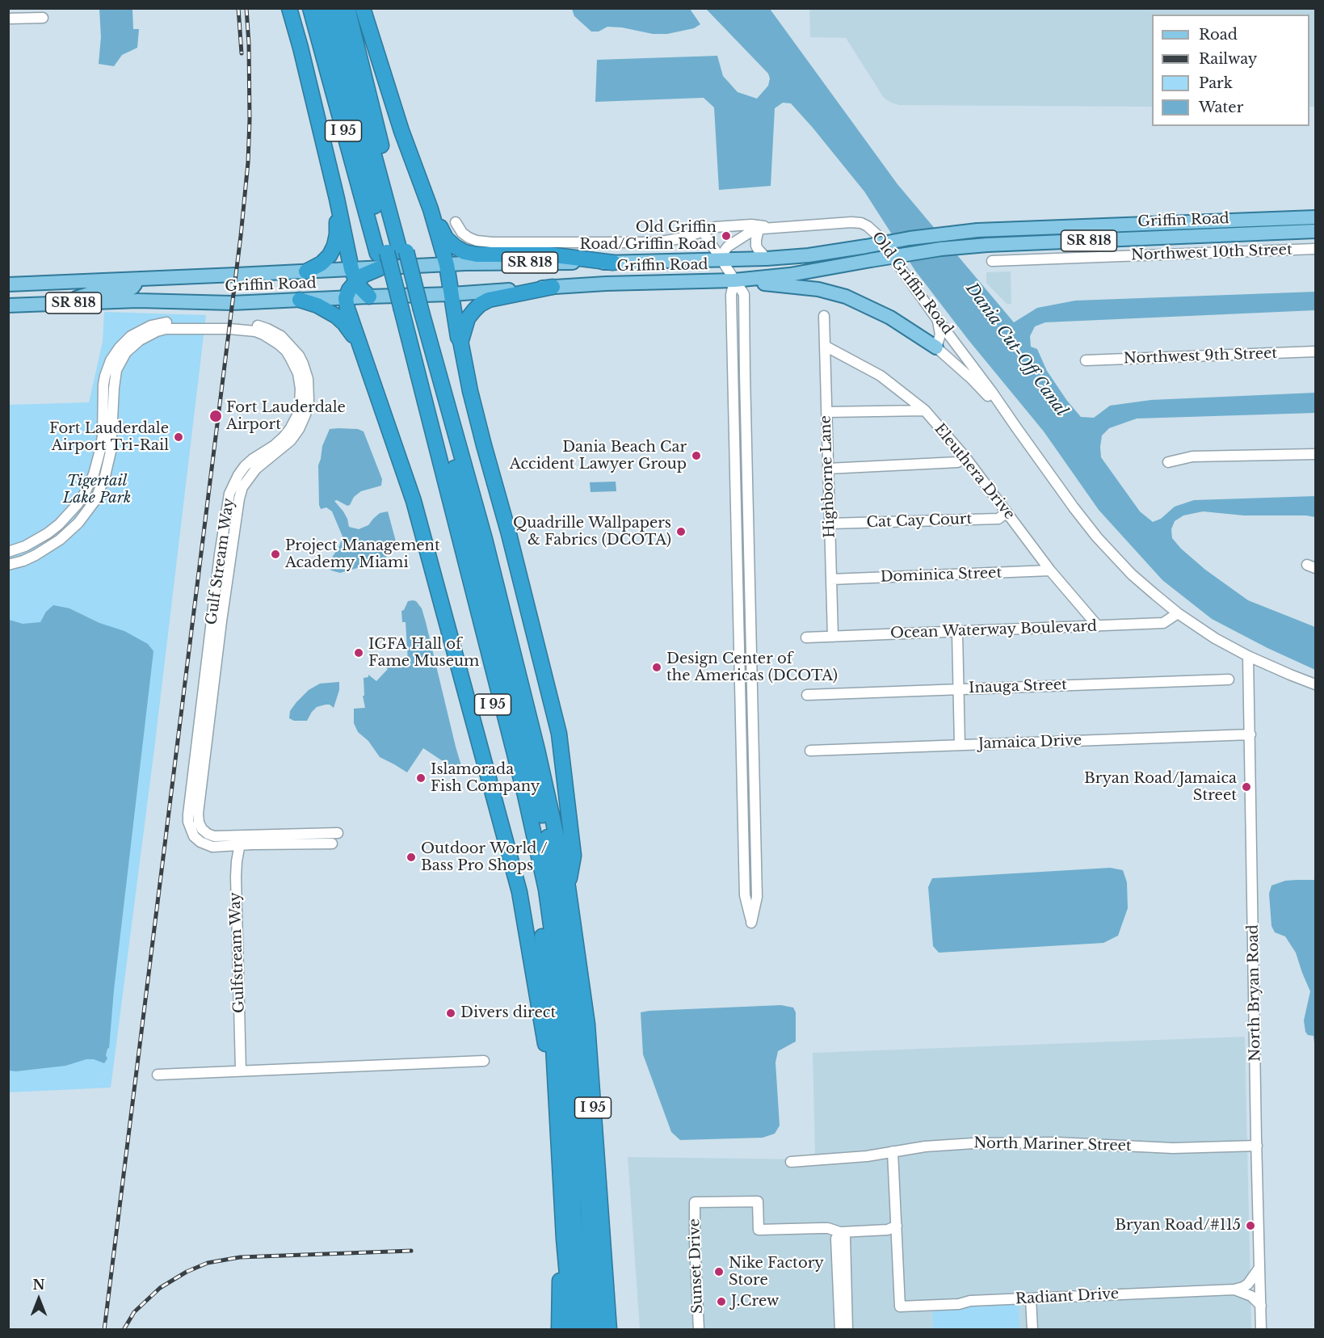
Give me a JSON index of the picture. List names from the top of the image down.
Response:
{
  "streets": {
    "highway": ["I 95"],
    "main road": ["Griffin Road", "SR 818"],
    "street": [
      "Northwest 10th Street",
      "Old Griffin Road",
      "Northwest 9th Street",
      "Eleuthera Drive",
      "Highborne Lane",
      "Cat Cay Court",
      "Gulf Stream Way",
      "Dominica Street",
      "Ocean Waterway Boulevard",
      "Inauga Street",
      "Jamaica Drive",
      "Gulfstream Way",
      "North Bryan Road",
      "North Mariner Street",
      "Sunset Drive",
      "Radiant Drive"
    ]
  },
  "crossings": [
    ["I 95", "Griffin Road"],
    ["Griffin Road", "Old Griffin Road"],
    ["Old Griffin Road", "Ocean Waterway Boulevard"],
    ["Old Griffin Road", "North Bryan Road"],
    ["Eleuthera Drive", "Highborne Lane"],
    ["Eleuthera Drive", "Cat Cay Court"],
    ["Eleuthera Drive", "Dominica Street"],
    ["Eleuthera Drive", "Ocean Waterway Boulevard"],
    ["Highborne Lane", "Cat Cay Court"],
    ["Highborne Lane", "Dominica Street"],
    ["Highborne Lane", "Ocean Waterway Boulevard"],
    ["Gulf Stream Way", "Gulfstream Way"],
    ["Jamaica Drive", "North Bryan Road"],
    ["North Bryan Road", "North Mariner Street"],
    ["North Bryan Road", "Radiant Drive"]
  ],
  "water": ["Dania Cut-Off Canal"],
  "parks": ["Tigertail Lake Park"],
  "places": [
    "Old Griffin Road/Griffin Road",
    "Fort Lauderdale Airport",
    "Fort Lauderdale Airport Tri-Rail",
    "Dania Beach Car Accident Lawyer Group",
    "Quadrille Wallpapers & Fabrics (DCOTA)",
    "Project Management Academy Miami",
    "IGFA Hall of Fame Museum",
    "Design Center of the Americas (DCOTA)",
    "Islamorada Fish Company",
    "Bryan Road/Jamaica Street",
    "Outdoor World / Bass Pro Shops",
    "Divers direct",
    "Bryan Road/#115",
    "Nike Factory Store",
    "J.Crew"
  ],
  "legend": [
    "Road",
    "Railway",
    "Park",
    "Water"
  ],
  "north": "top"
}
